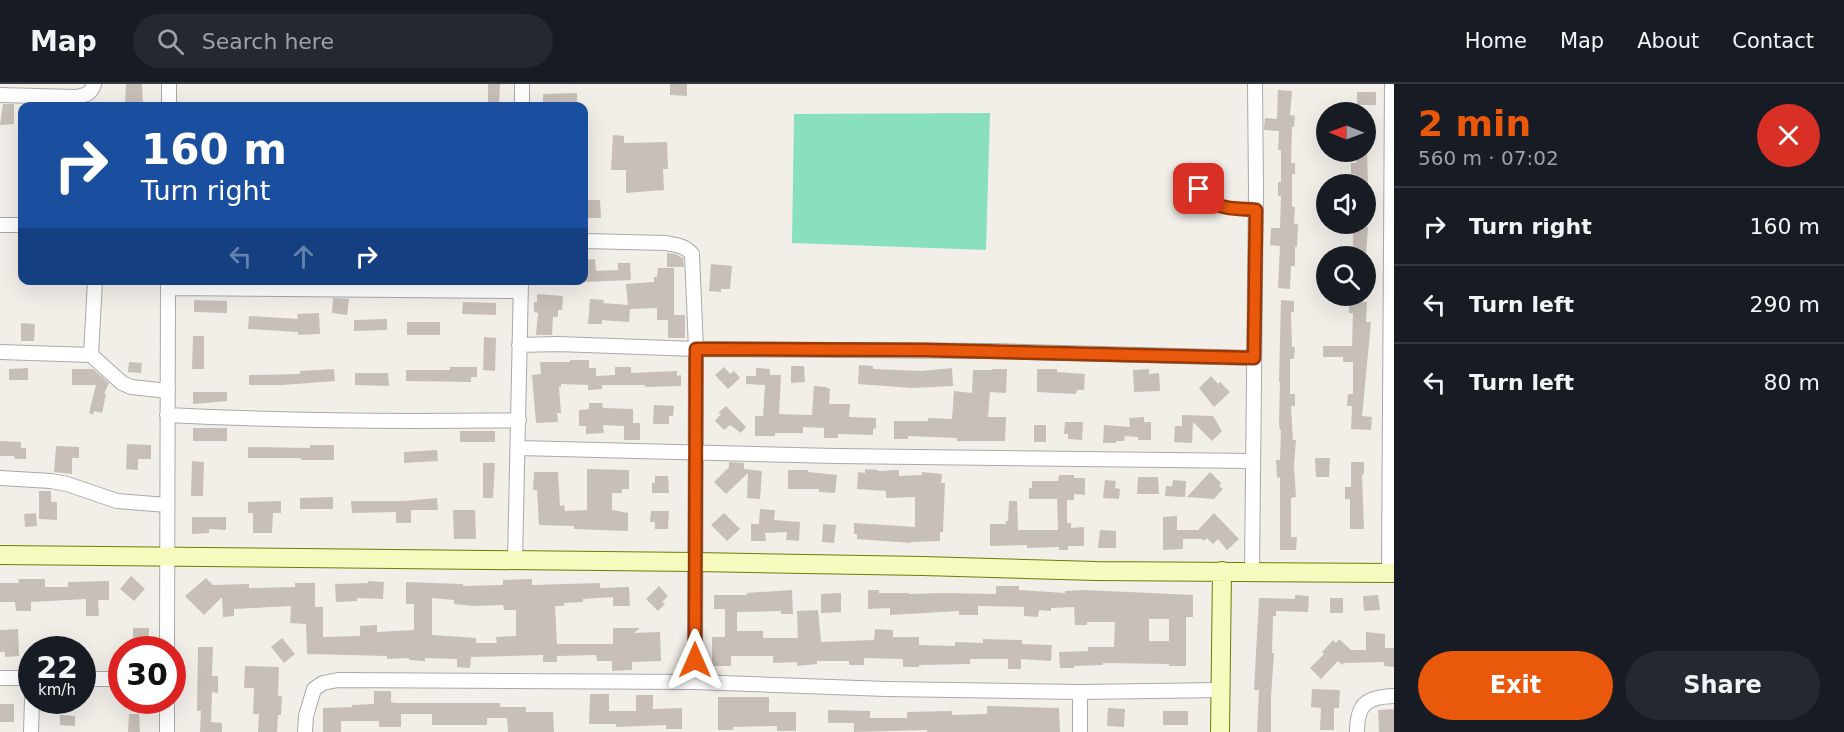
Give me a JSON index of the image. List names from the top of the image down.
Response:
{
  "north": "left",
  "page": {
    "header": "Map",
    "search": "Search here",
    "nav": [
      "Home",
      "Map",
      "About",
      "Contact"
    ],
    "heading": ["2 min", "560 m · 07:02"],
    "turn": ["160 m", "Turn right"],
    "list": [
      {
        "name": "Turn right",
        "value": "160 m"
      },
      {
        "name": "Turn left",
        "value": "290 m"
      },
      {
        "name": "Turn left",
        "value": "80 m"
      }
    ],
    "speed": "22 km/h",
    "limit": "30",
    "buttons": ["Exit", "Share"]
  }
}
